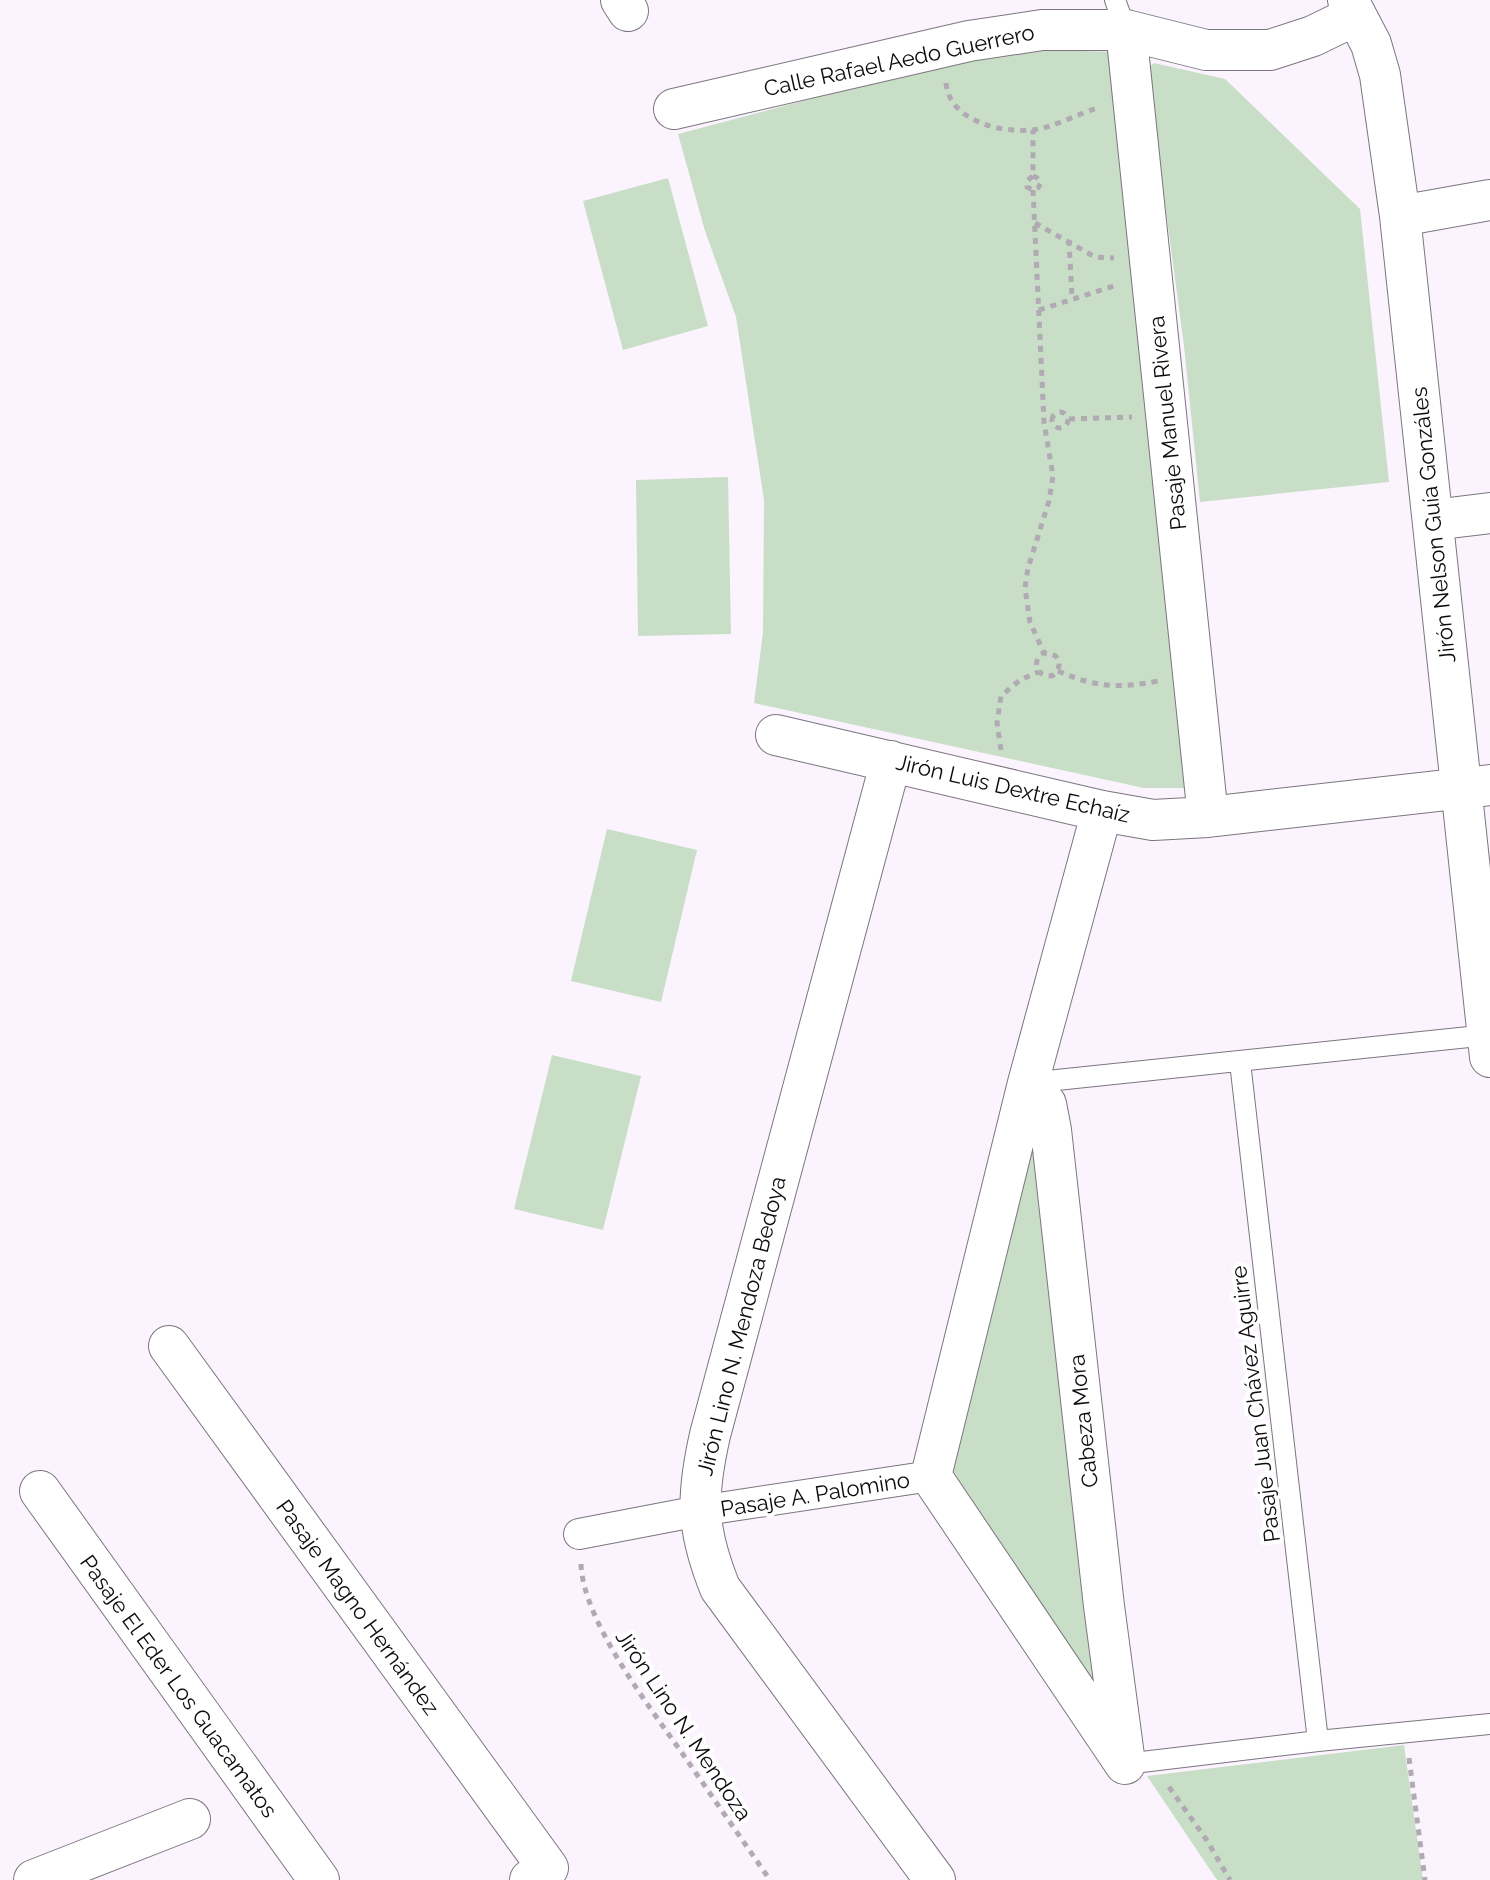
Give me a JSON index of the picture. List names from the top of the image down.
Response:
{
  "streets": {
    "street": [
      "Calle Rafael Aedo Guerrero",
      "Pasaje Manuel Rivera",
      "Jirón Nelson Guía Gonzáles",
      "Jirón Luis Dextre Echaíz",
      "Jirón Lino N. Mendoza Bedoya",
      "Cabeza Mora",
      "Pasaje A. Palomino",
      "Pasaje Magno Hernández",
      "Pasaje El Eder Los Guacamatos"
    ],
    "lane": ["Pasaje Juan Chávez Aguirre"],
    "path": ["Jirón Lino N. Mendoza"]
  },
  "crossings": [
    ["Calle Rafael Aedo Guerrero", "Pasaje Manuel Rivera"],
    ["Calle Rafael Aedo Guerrero", "Jirón Nelson Guía Gonzáles"],
    ["Pasaje Manuel Rivera", "Jirón Luis Dextre Echaíz"],
    ["Jirón Nelson Guía Gonzáles", "Jirón Luis Dextre Echaíz"],
    ["Jirón Luis Dextre Echaíz", "Jirón Lino N. Mendoza Bedoya"],
    ["Jirón Lino N. Mendoza Bedoya", "Pasaje A. Palomino"],
    ["Pasaje A. Palomino", "Jirón Lino N. Mendoza"]
  ]
}
